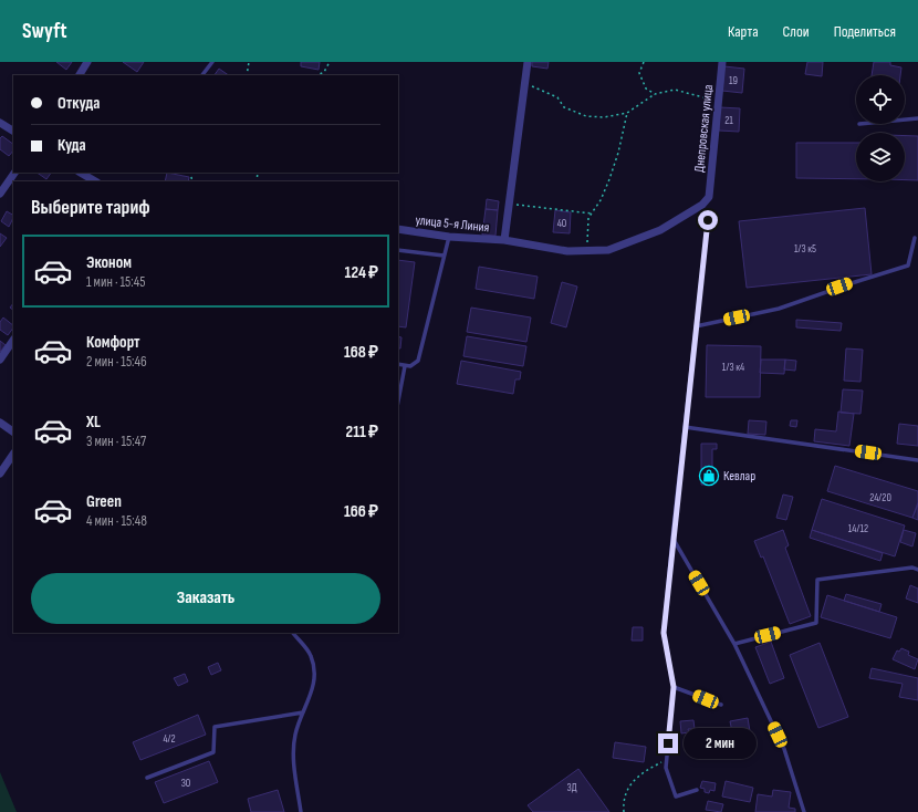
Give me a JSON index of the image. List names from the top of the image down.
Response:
{
  "streets": {
    "street": ["Днепровская улица", "улица 5-я Линия"]
  },
  "crossings": [
    ["Днепровская улица", "улица 5-я Линия"]
  ],
  "places": {
    "shop": ["Кевлар"]
  },
  "house_numbers": [
    "19",
    "21",
    "40",
    "1/3 к5",
    "1/3 к4",
    "24/20",
    "14/12",
    "4/2",
    "30",
    "3Д"
  ],
  "page": {
    "header": "Swyft",
    "nav": ["Карта", "Слои", "Поделиться"],
    "banner": ["Откуда", "Куда"],
    "heading": "Выберите тариф",
    "list": [
      {
        "name": "Эконом",
        "note": "1 мин · 15:45",
        "value": "124 ₽"
      },
      {
        "name": "Комфорт",
        "note": "2 мин · 15:46",
        "value": "168 ₽"
      },
      {
        "name": "XL",
        "note": "3 мин · 15:47",
        "value": "211 ₽"
      },
      {
        "name": "Green",
        "note": "4 мин · 15:48",
        "value": "166 ₽"
      }
    ],
    "buttons": "Заказать",
    "bubble": "2 мин"
  }
}
